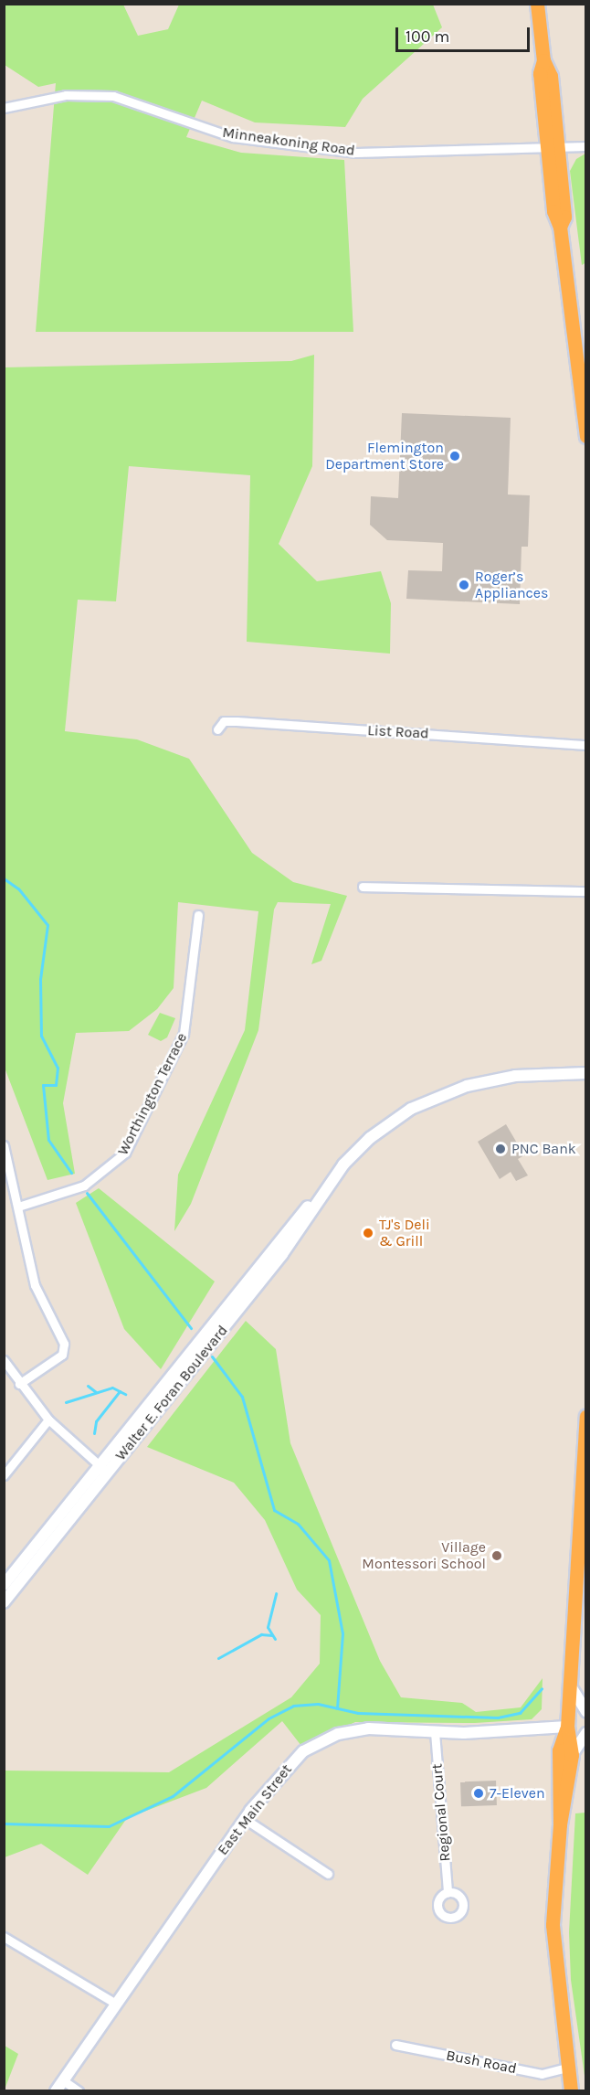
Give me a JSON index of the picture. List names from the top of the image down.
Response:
{
  "streets": {
    "street": [
      "Minneakoning Road",
      "List Road",
      "Worthington Terrace",
      "Walter E. Foran Boulevard",
      "East Main Street",
      "Regional Court",
      "Bush Road"
    ]
  },
  "crossings": [
    ["East Main Street", "Regional Court"]
  ],
  "places": [
    "Flemington Department Store",
    "Roger’s Appliances",
    "PNC Bank",
    "TJ's Deli & Grill",
    "Village Montessori School",
    "7-Eleven"
  ],
  "scale_bar": "100 m"
}
